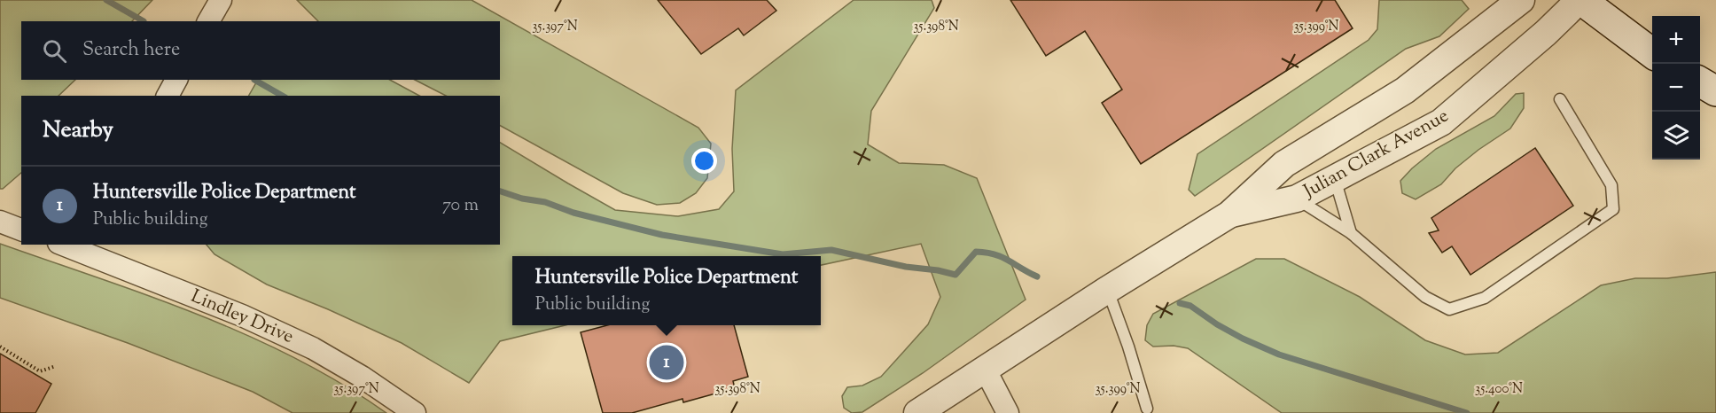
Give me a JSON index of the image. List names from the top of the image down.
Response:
{
  "streets": {
    "street": ["Julian Clark Avenue", "Lindley Drive"]
  },
  "page": {
    "map_buttons": ["+", "−"],
    "search": "Search here",
    "heading": "Nearby",
    "list": [
      {
        "mark": "1",
        "name": "Huntersville Police Department",
        "note": "Public building",
        "value": "70 m"
      }
    ],
    "popup": ["Huntersville Police Department", "Public building"],
    "pins": "1"
  },
  "coordinates": [
    "35.397°N",
    "35.398°N",
    "35.399°N",
    "35.400°N"
  ]
}
